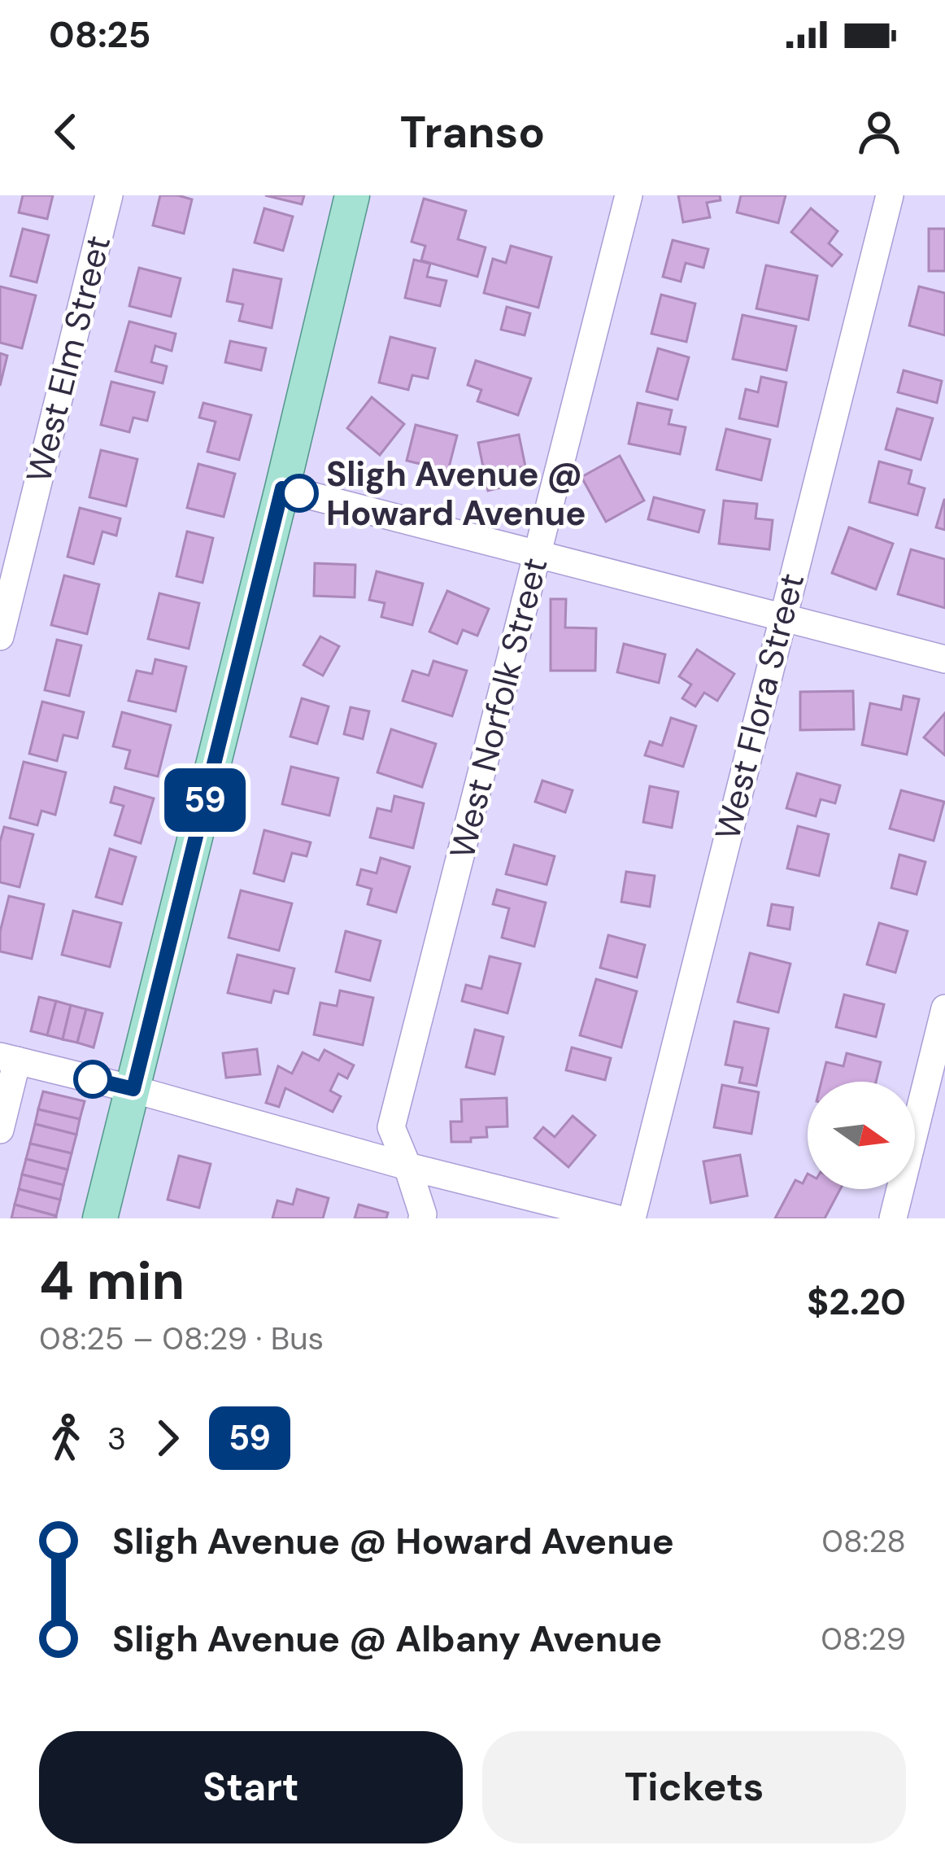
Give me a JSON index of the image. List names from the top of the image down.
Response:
{
  "streets": {
    "street": ["West Elm Street", "West Flora Street", "West Norfolk Street"]
  },
  "places": ["Sligh Avenue @ Howard Avenue"],
  "lines": ["bus line 59"],
  "north": "right",
  "page": {
    "status": "08:25",
    "header": "Transo",
    "on_map": "59",
    "heading": ["4 min", "08:25 – 08:29 · Bus", "$2.20"],
    "legs": ["3", "59"],
    "list": [
      {
        "name": "Sligh Avenue @ Howard Avenue",
        "value": "08:28"
      },
      {
        "name": "Sligh Avenue @ Albany Avenue",
        "value": "08:29"
      }
    ],
    "buttons": ["Start", "Tickets"]
  }
}
